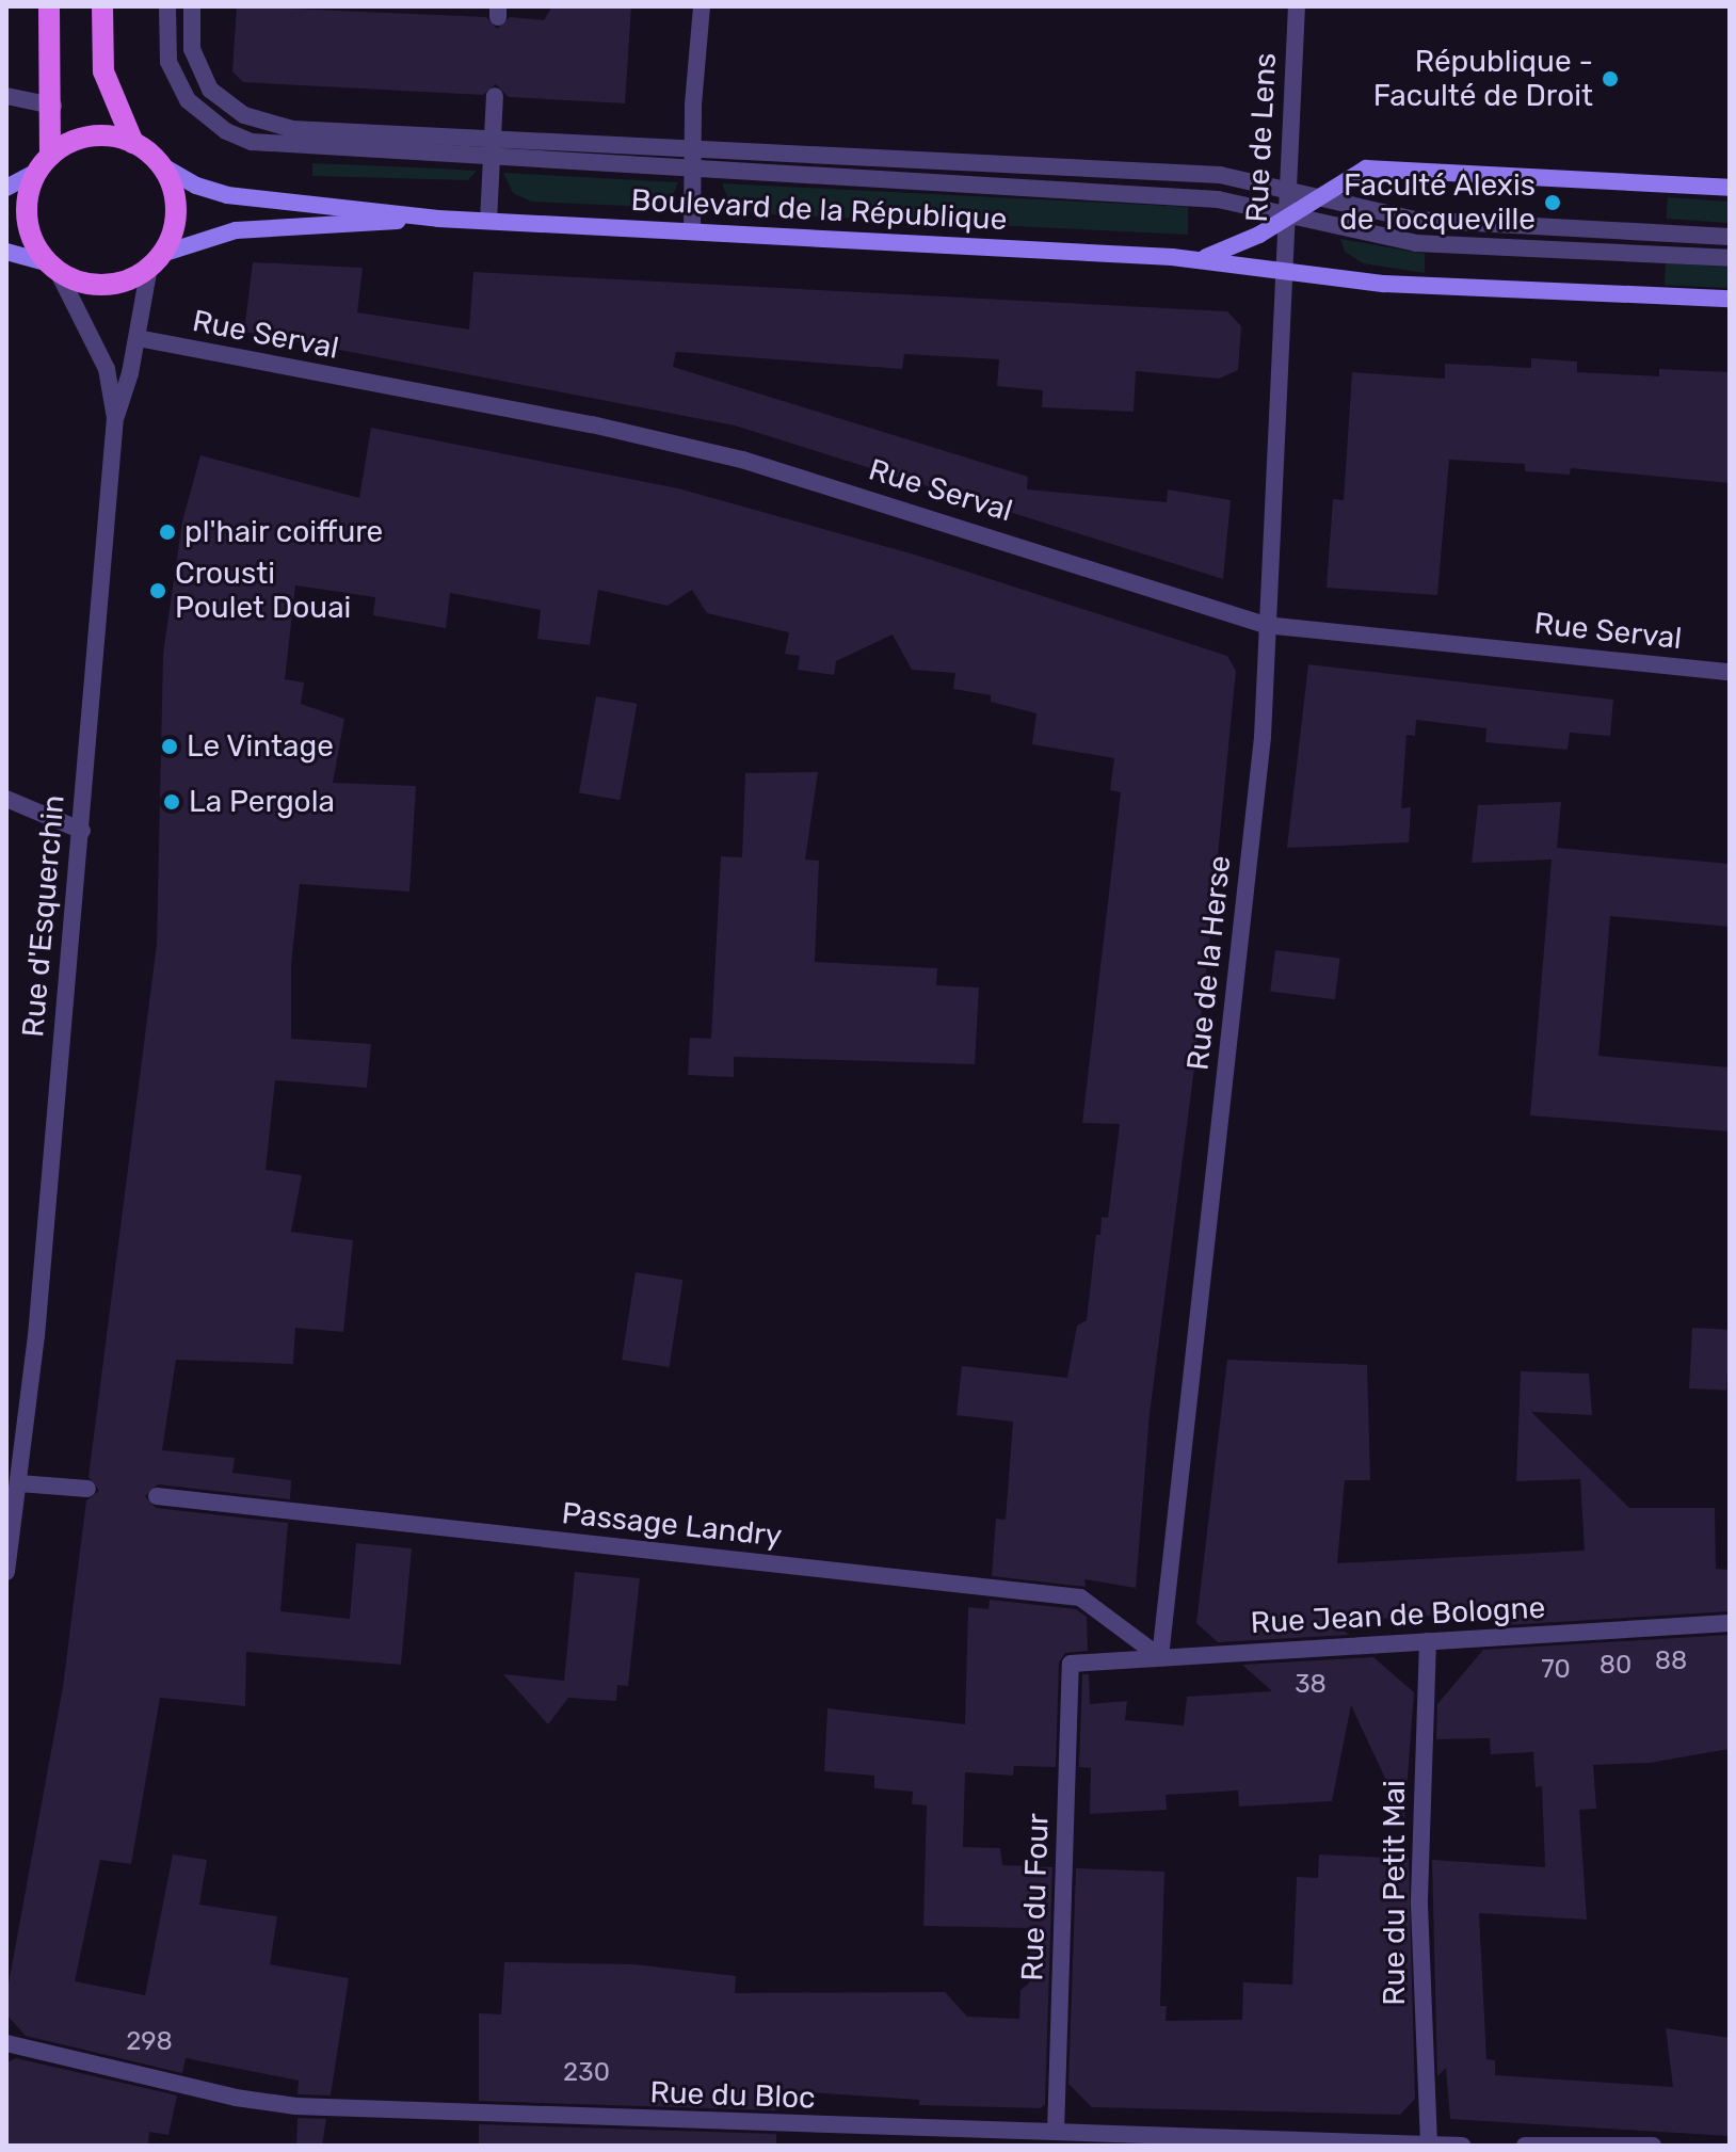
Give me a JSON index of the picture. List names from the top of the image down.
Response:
{
  "streets": {
    "main road": ["Boulevard de la République"],
    "street": [
      "Rue de Lens",
      "Rue Serval",
      "Rue d'Esquerchin",
      "Rue de la Herse",
      "Passage Landry",
      "Rue Jean de Bologne",
      "Rue du Petit Mai",
      "Rue du Four",
      "Rue du Bloc"
    ]
  },
  "crossings": [
    ["Rue de Lens", "Boulevard de la République"],
    ["Rue de Lens", "Rue de la Herse"],
    ["Boulevard de la République", "Rue d'Esquerchin"],
    ["Boulevard de la République", "Rue de la Herse"],
    ["Rue Serval", "Rue d'Esquerchin"],
    ["Rue Serval", "Rue de la Herse"],
    ["Rue de la Herse", "Passage Landry"],
    ["Rue de la Herse", "Rue Jean de Bologne"],
    ["Passage Landry", "Rue Jean de Bologne"],
    ["Rue Jean de Bologne", "Rue du Petit Mai"],
    ["Rue Jean de Bologne", "Rue du Four"],
    ["Rue du Petit Mai", "Rue du Bloc"],
    ["Rue du Four", "Rue du Bloc"]
  ],
  "places": [
    "République - Faculté de Droit",
    "Faculté Alexis de Tocqueville",
    "pl'hair coiffure",
    "Crousti Poulet Douai",
    "Le Vintage",
    "La Pergola"
  ],
  "house_numbers": [
    "88",
    "80",
    "70",
    "38",
    "298",
    "230"
  ]
}
